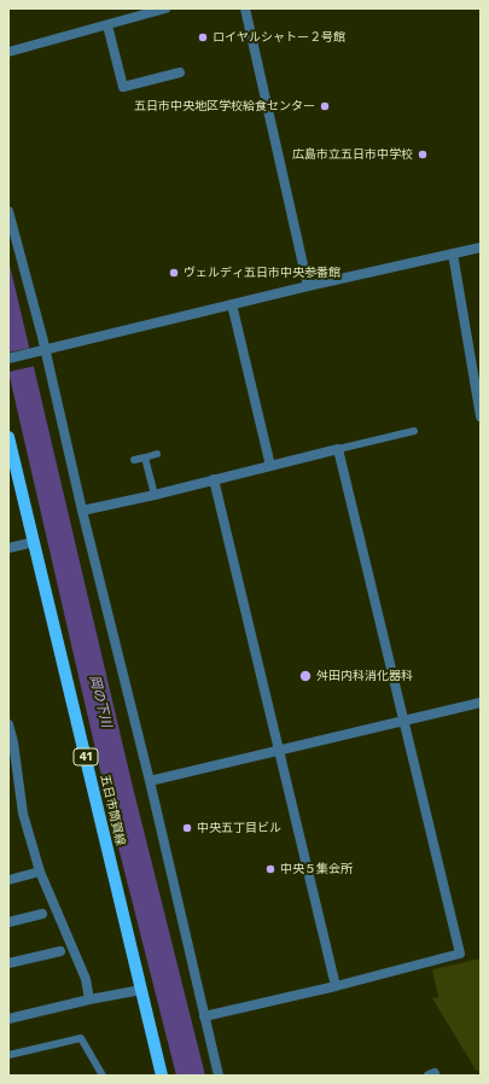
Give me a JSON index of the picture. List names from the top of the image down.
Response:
{
  "streets": {
    "main road": ["41", "五日市筒賀線"]
  },
  "water": ["岡の下川"],
  "places": [
    "ロイヤルシャトー２号館",
    "五日市中央地区学校給食センター",
    "広島市立五日市中学校",
    "ヴェルディ五日市中央参番館",
    "舛田内科消化器科",
    "中央五丁目ビル",
    "中央５集会所"
  ]
}
